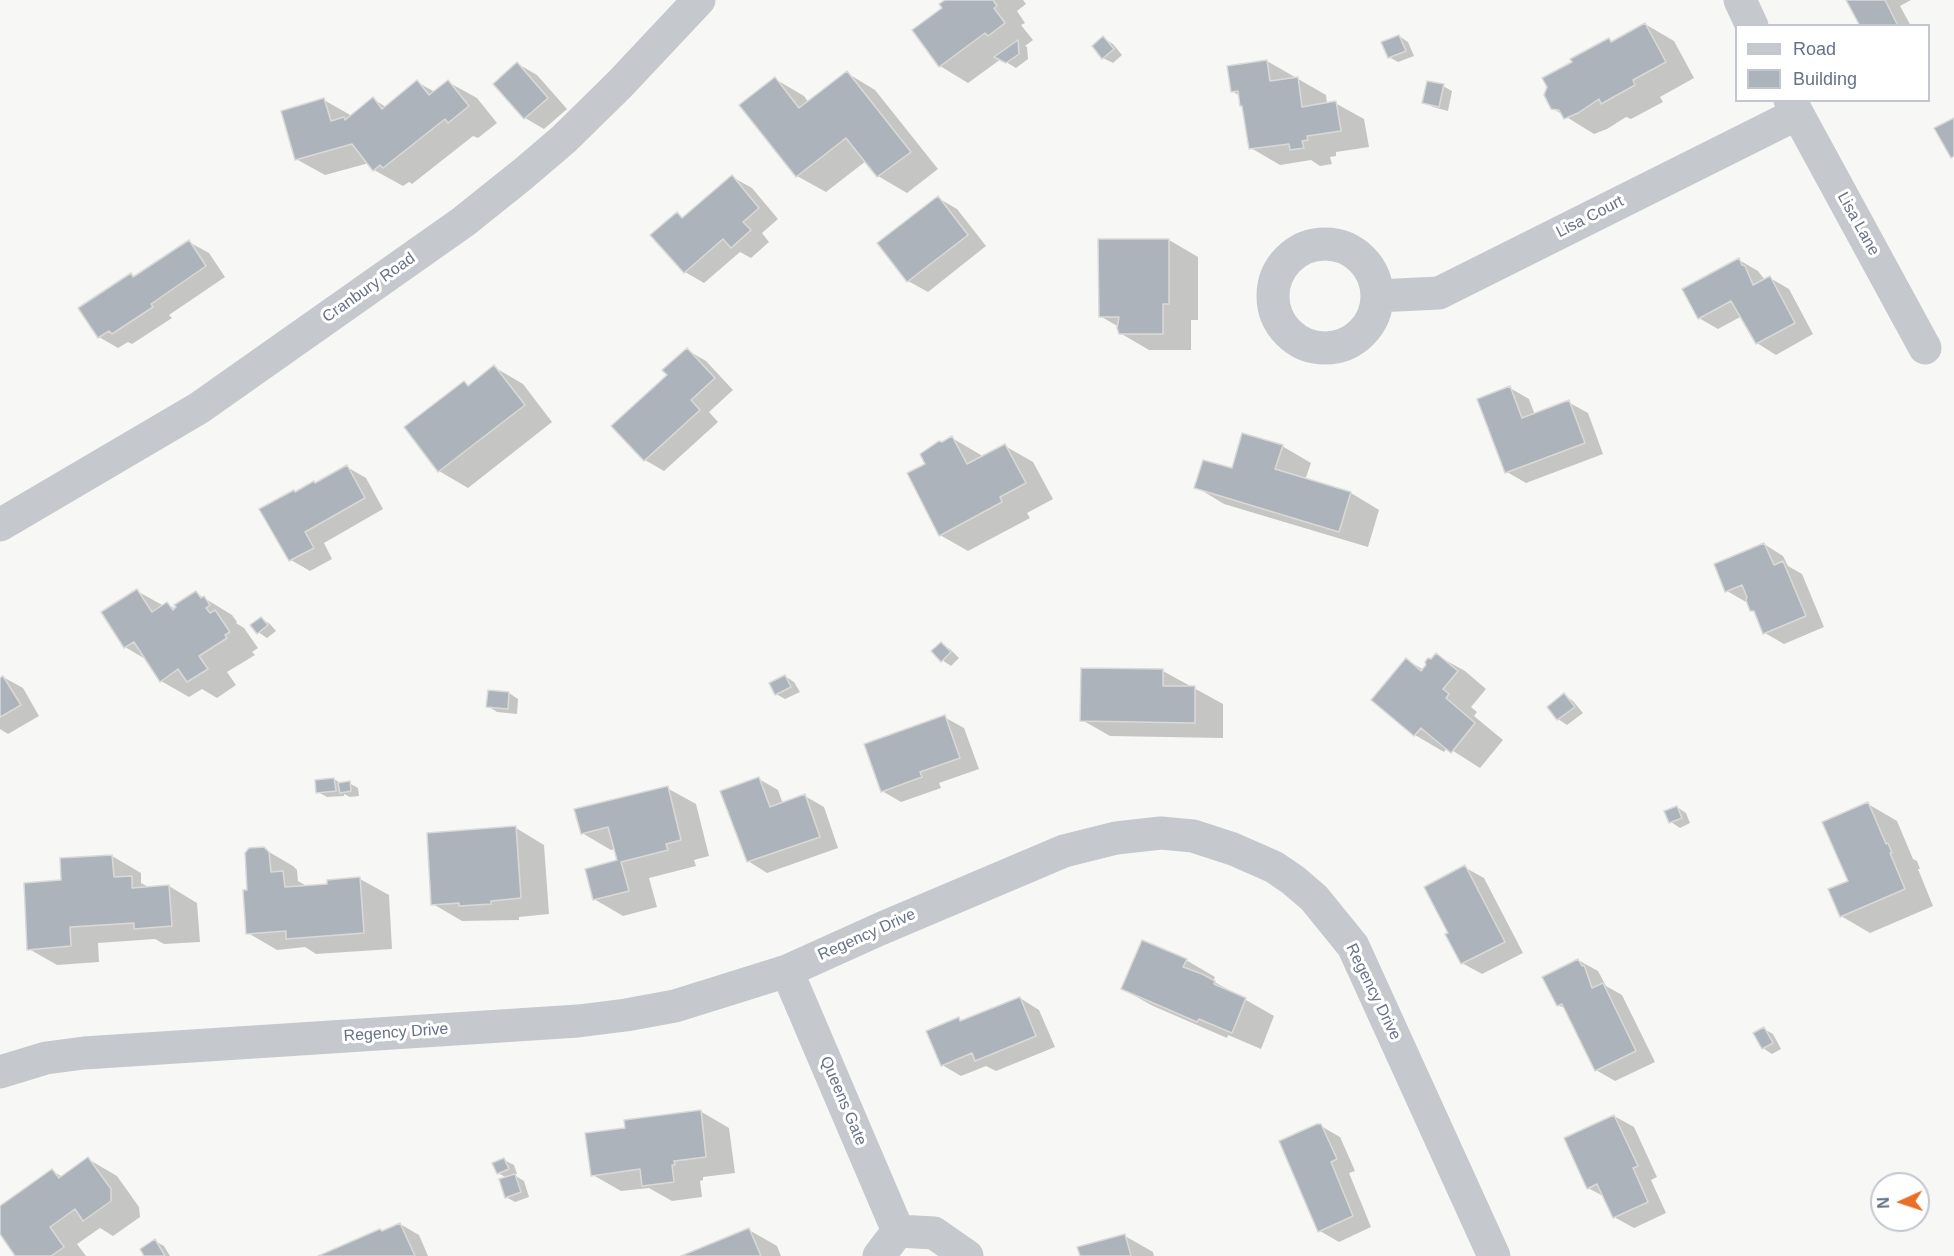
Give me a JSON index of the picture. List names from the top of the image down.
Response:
{
  "streets": {
    "street": [
      "Lisa Court",
      "Lisa Lane",
      "Cranbury Road",
      "Regency Drive",
      "Queens Gate"
    ]
  },
  "crossings": [
    ["Lisa Court", "Lisa Lane"],
    ["Regency Drive", "Queens Gate"]
  ],
  "legend": ["Road", "Building"],
  "north": "left"
}
